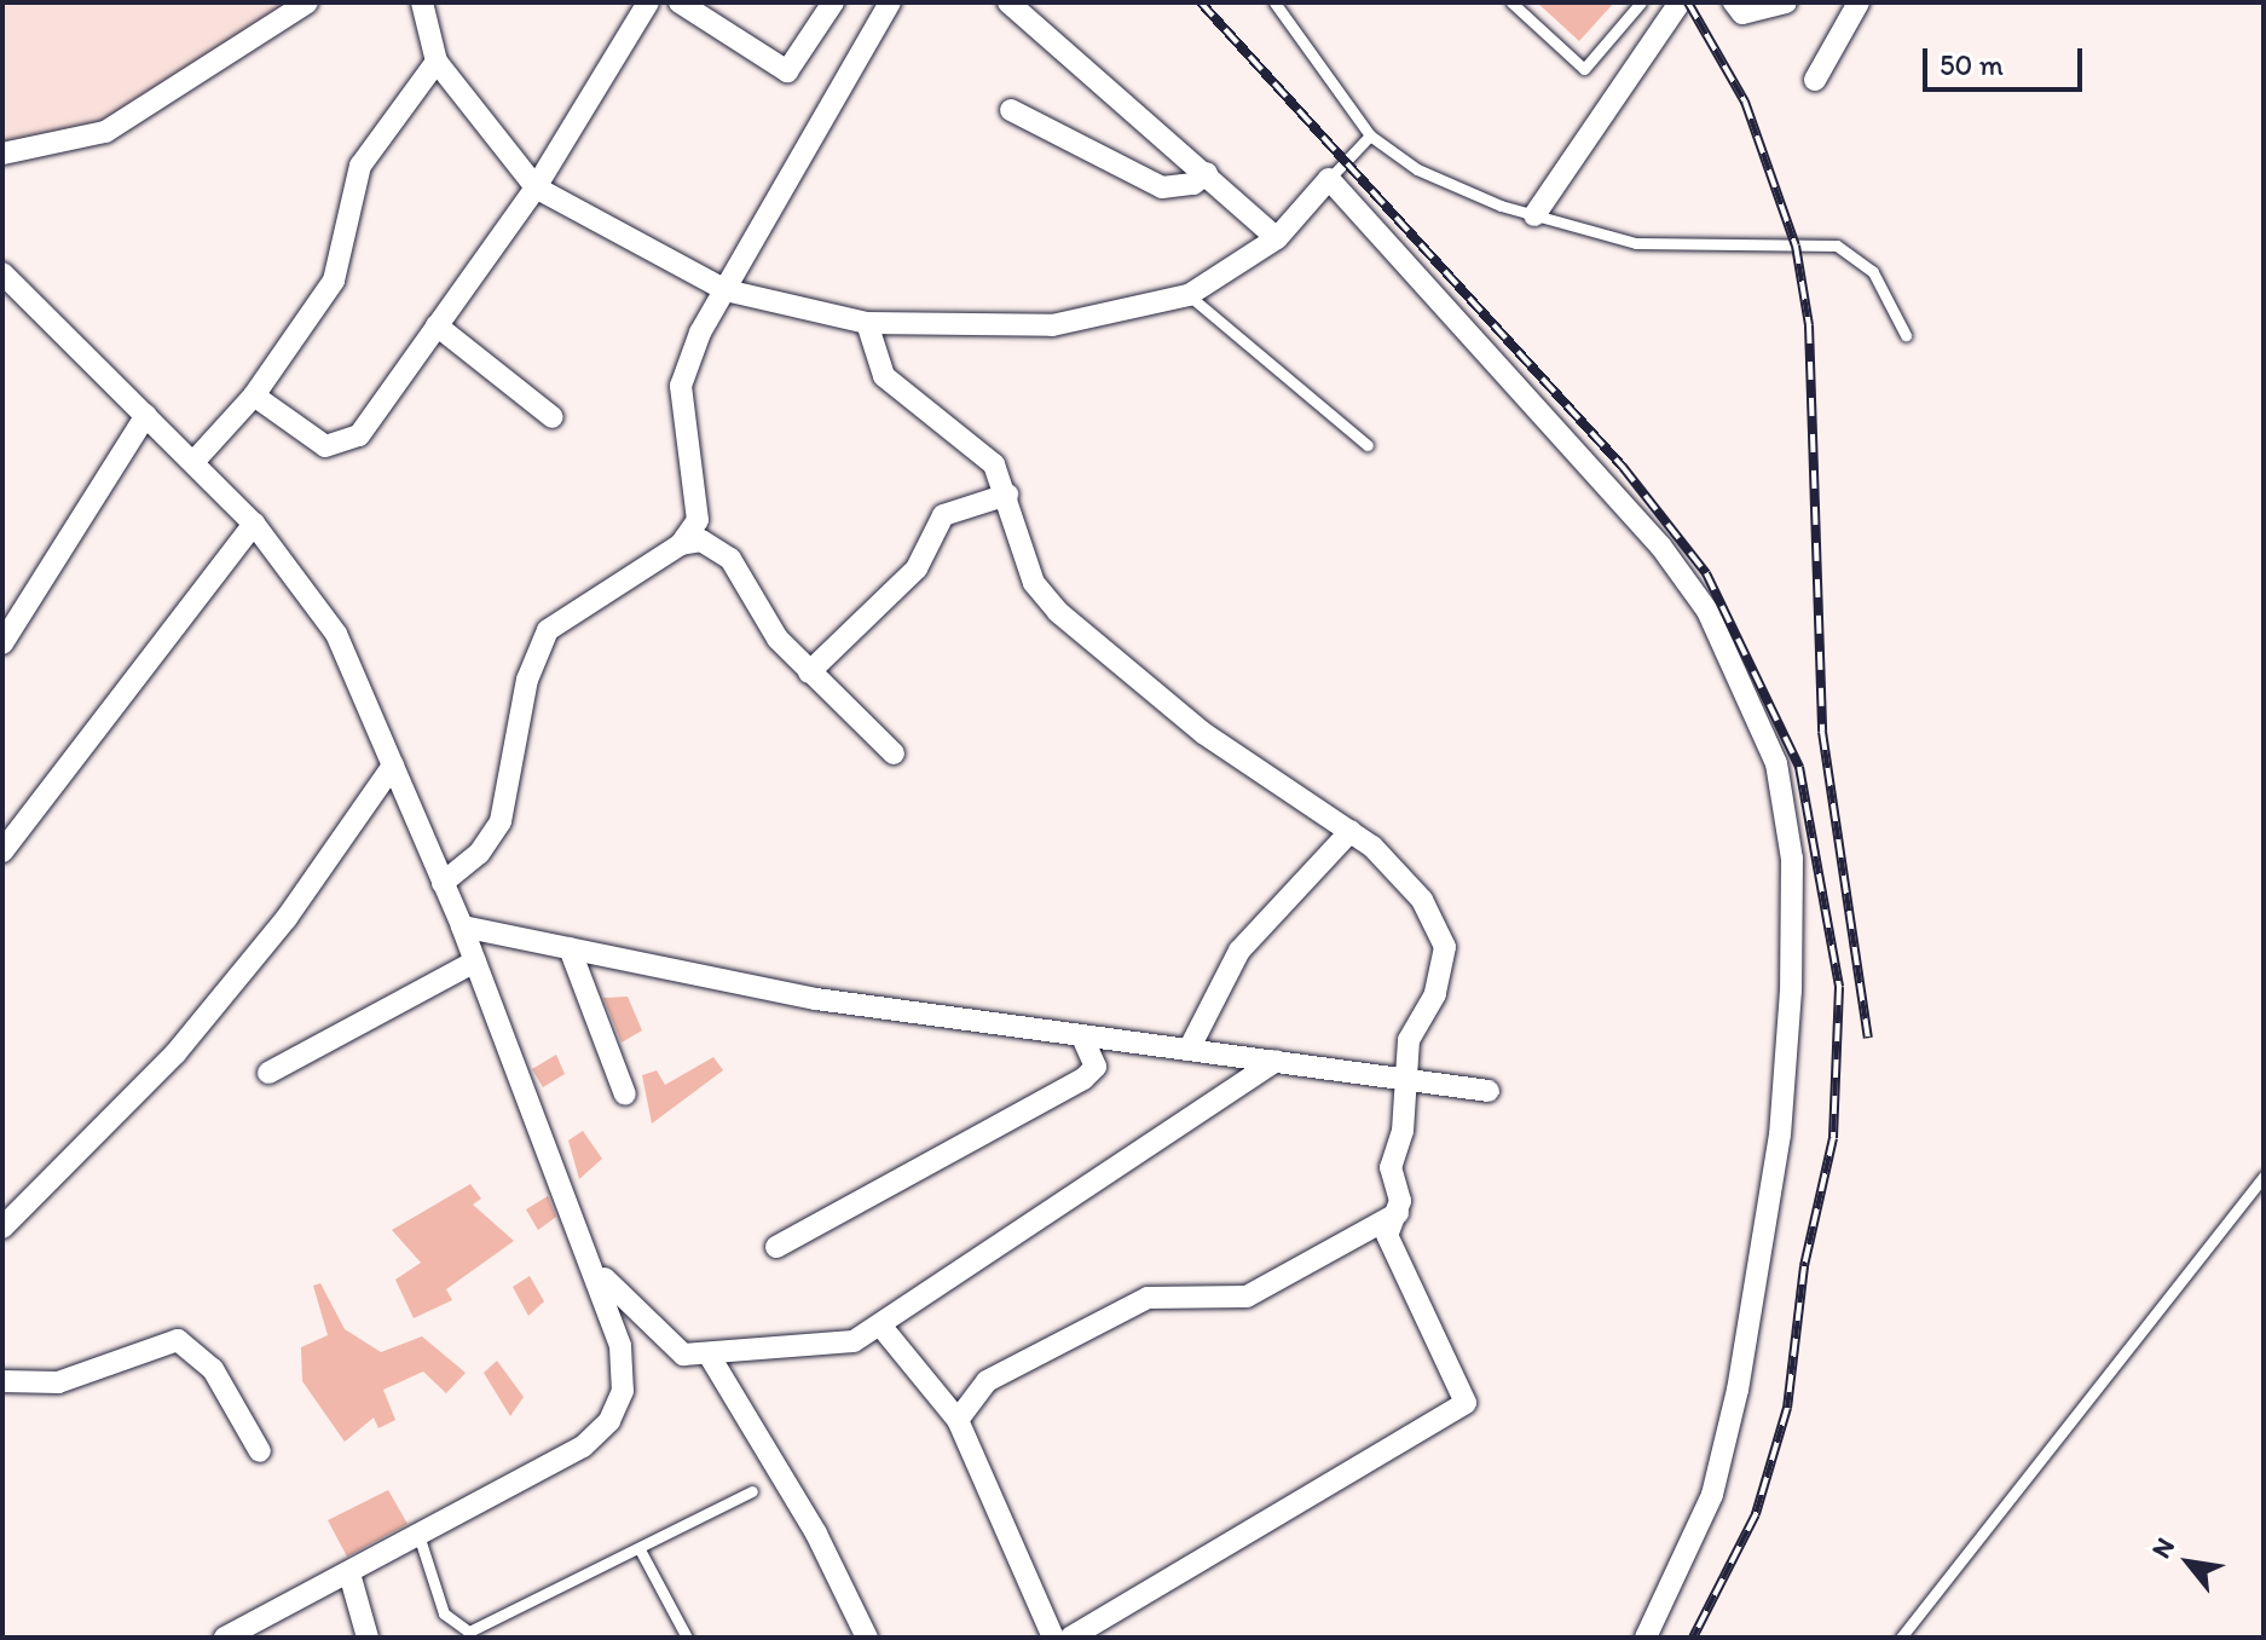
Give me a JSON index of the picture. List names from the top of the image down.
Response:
{
  "scale_bar": "50 m",
  "north": "top left"
}
